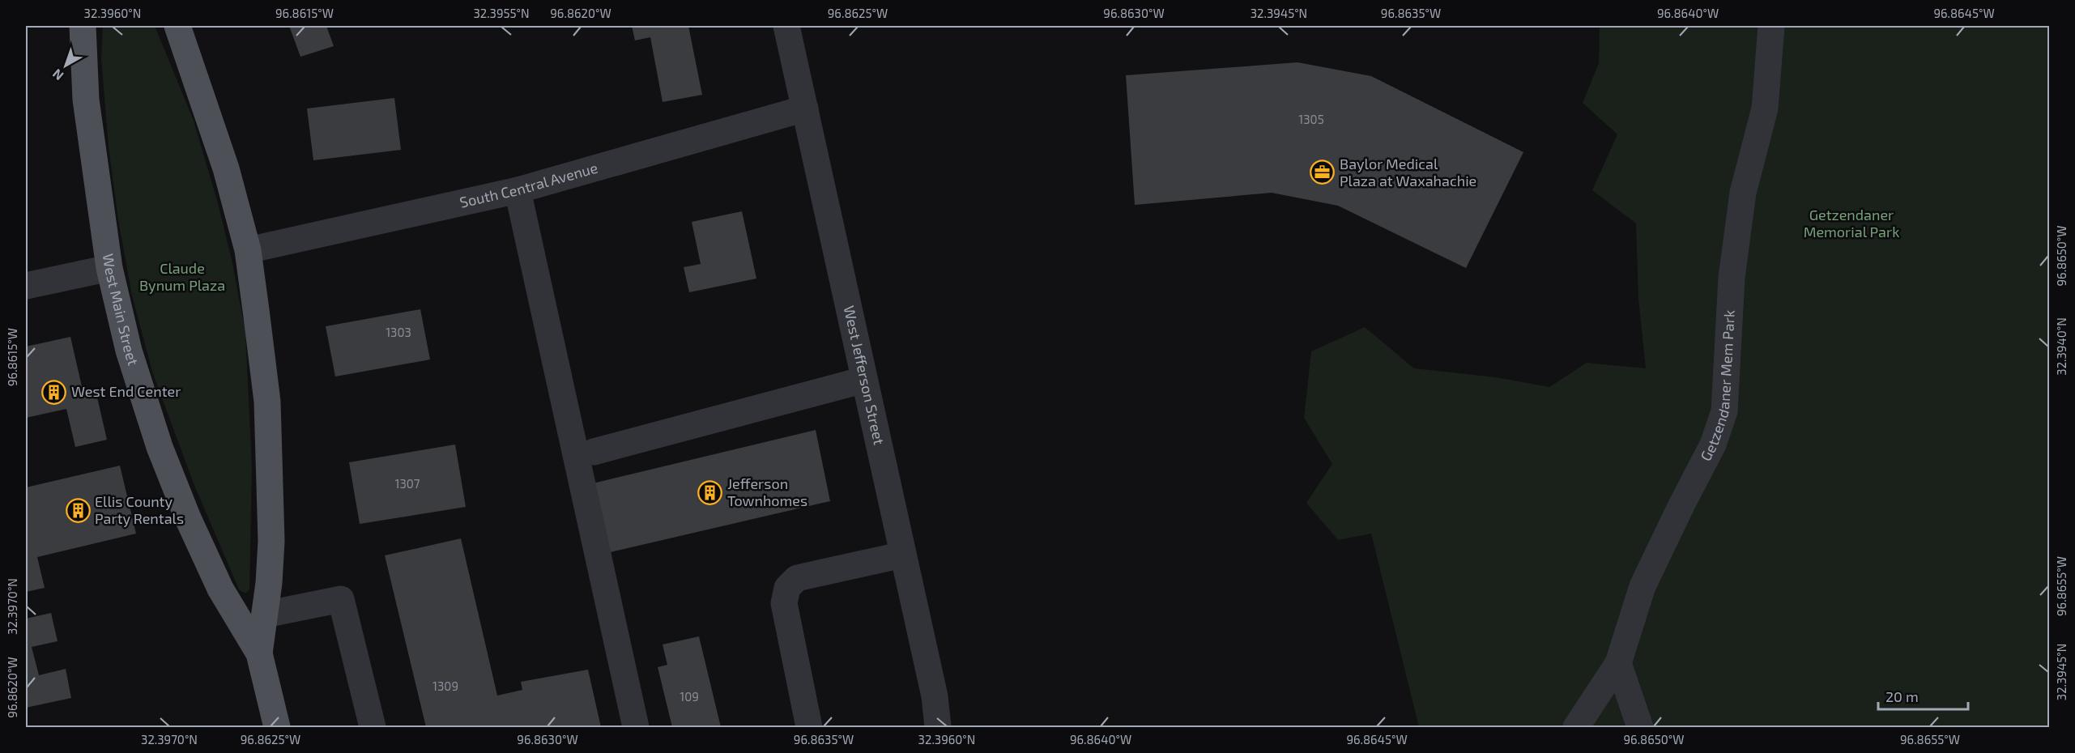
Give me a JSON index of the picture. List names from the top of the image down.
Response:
{
  "streets": {
    "main road": ["West Main Street"],
    "street": ["South Central Avenue", "West Jefferson Street", "Getzendaner Mem Park"]
  },
  "crossings": [
    ["South Central Avenue", "West Main Street"],
    ["South Central Avenue", "West Jefferson Street"]
  ],
  "parks": ["Getzendaner Memorial Park", "Claude Bynum Plaza"],
  "places": {
    "office": ["Baylor Medical Plaza at Waxahachie"],
    "building": ["West End Center", "Jefferson Townhomes", "Ellis County Party Rentals"]
  },
  "house_numbers": [
    "1305",
    "1303",
    "1307",
    "1309",
    "109"
  ],
  "scale_bar": "20 m",
  "north": "bottom left",
  "coordinates": [
    "32.3960°N",
    "96.8615°W",
    "32.3955°N",
    "96.8620°W",
    "96.8625°W",
    "96.8630°W",
    "32.3945°N",
    "96.8635°W",
    "96.8640°W",
    "96.8645°W",
    "96.8650°W",
    "32.3940°N",
    "96.8655°W",
    "32.3970°N"
  ]
}
